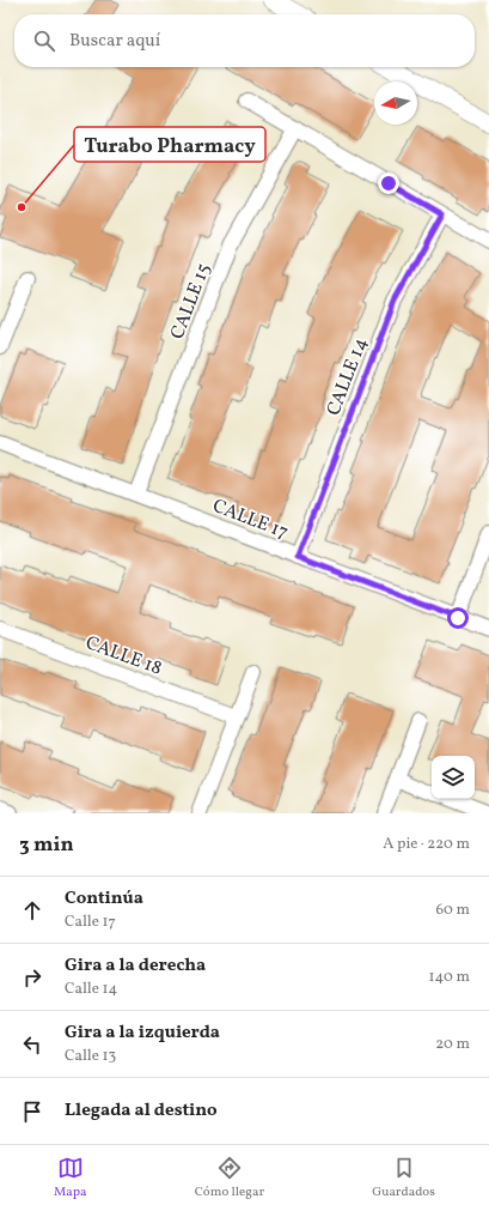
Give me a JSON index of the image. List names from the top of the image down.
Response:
{
  "streets": {
    "street": [
      "CALLE 15",
      "CALLE 14",
      "CALLE 17",
      "CALLE 18"
    ]
  },
  "crossings": [
    ["CALLE 15", "CALLE 17"],
    ["CALLE 14", "CALLE 17"]
  ],
  "places": ["Turabo Pharmacy"],
  "north": "left",
  "page": {
    "search": "Buscar aquí",
    "heading": ["3 min", "A pie · 220 m"],
    "list": [
      ["Continúa", "Calle 17", "60 m"],
      ["Gira a la derecha", "Calle 14", "140 m"],
      ["Gira a la izquierda", "Calle 13", "20 m"],
      "Llegada al destino"
    ],
    "nav": ["Mapa", "Cómo llegar", "Guardados"]
  }
}
